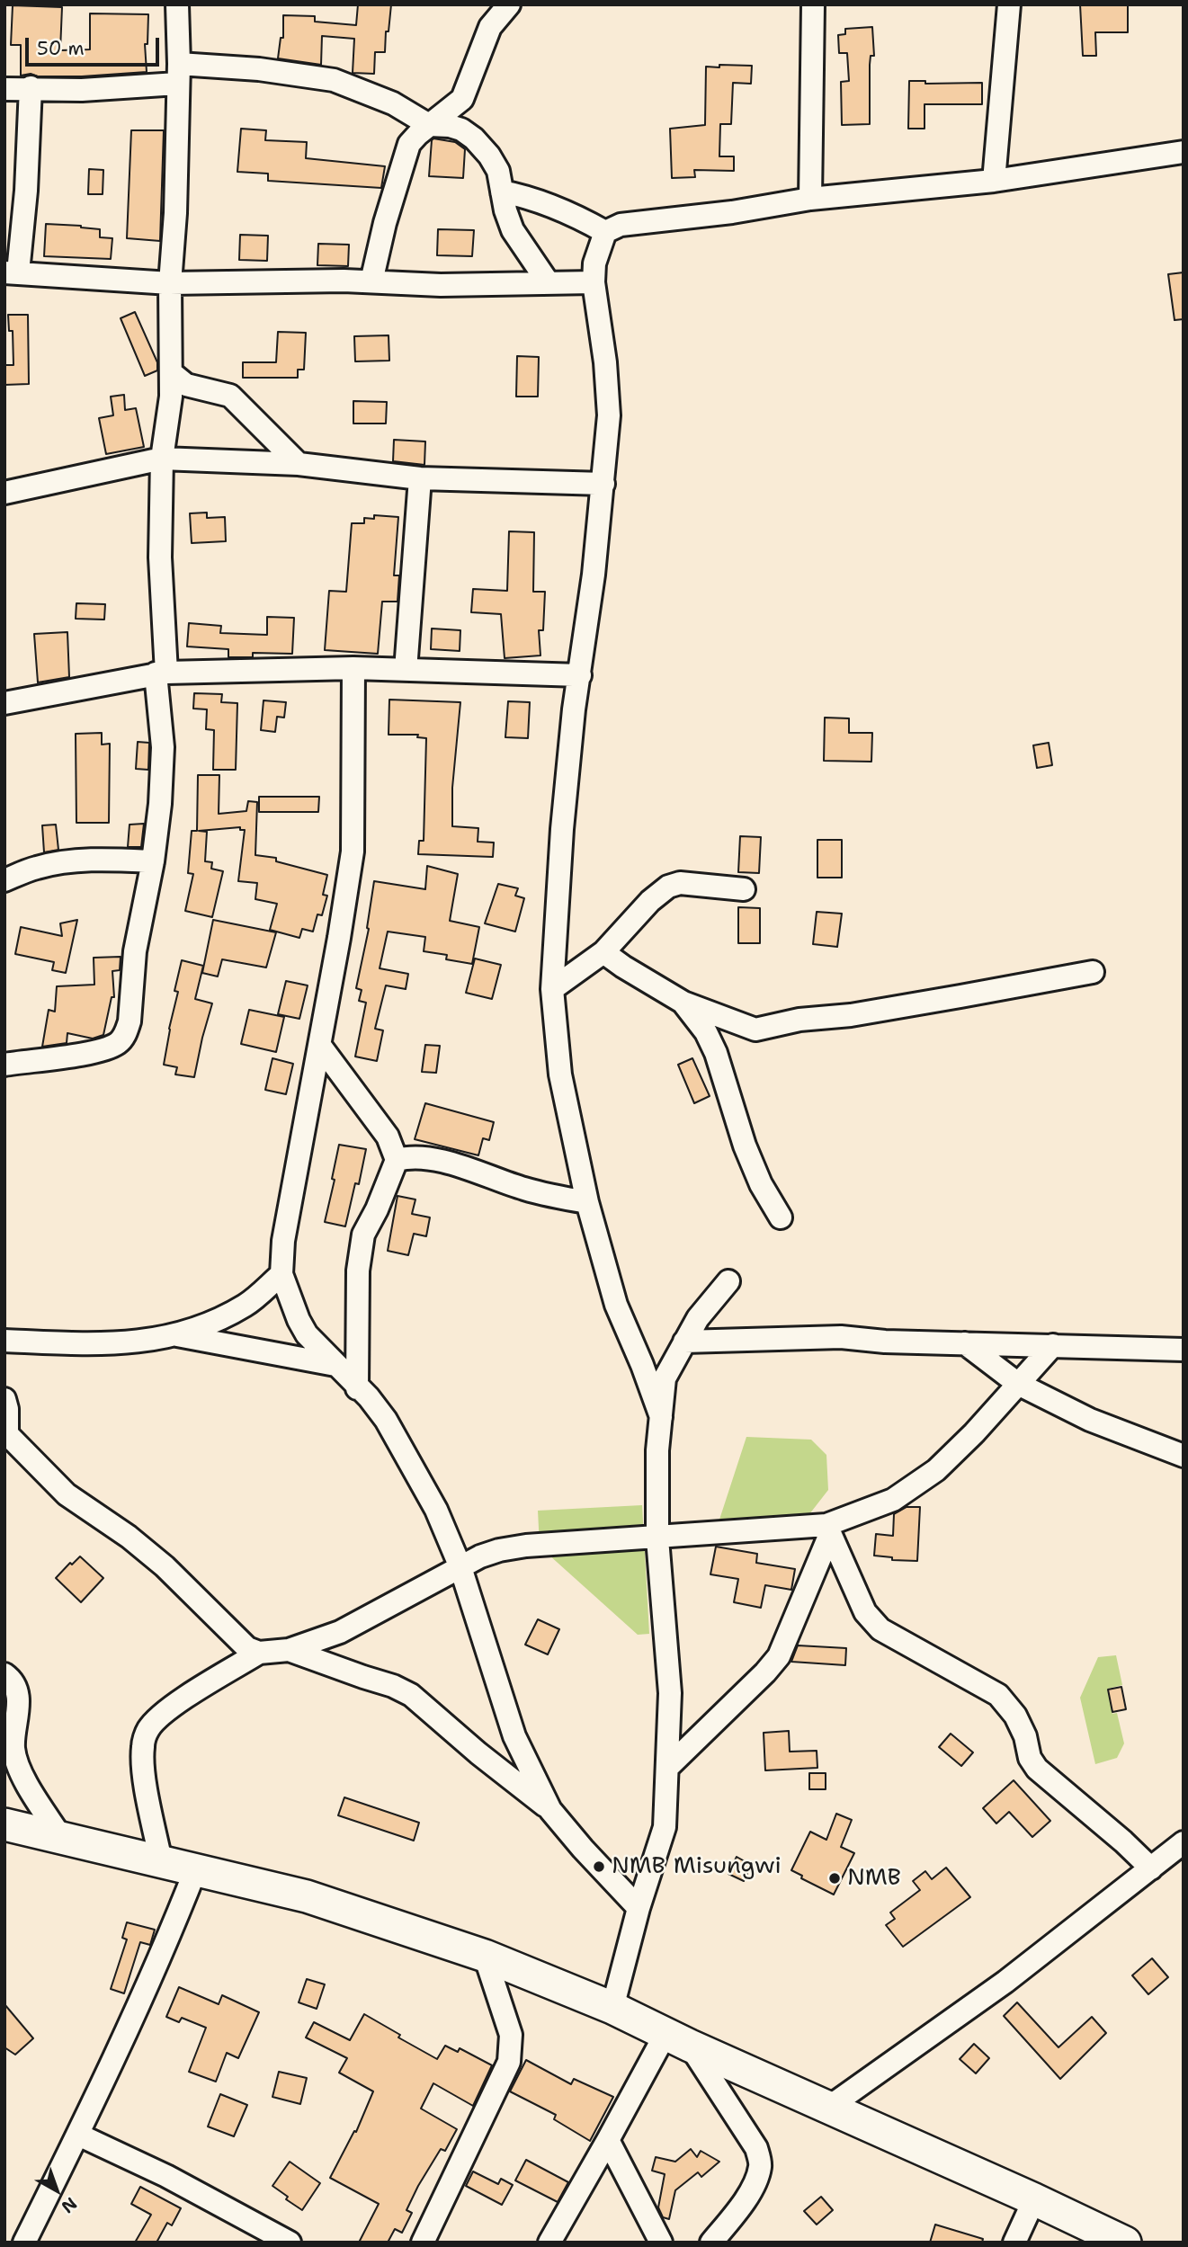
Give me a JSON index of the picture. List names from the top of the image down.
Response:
{
  "places": ["NMB Misungwi", "NMB"],
  "scale_bar": "50 m",
  "north": "bottom right"
}
